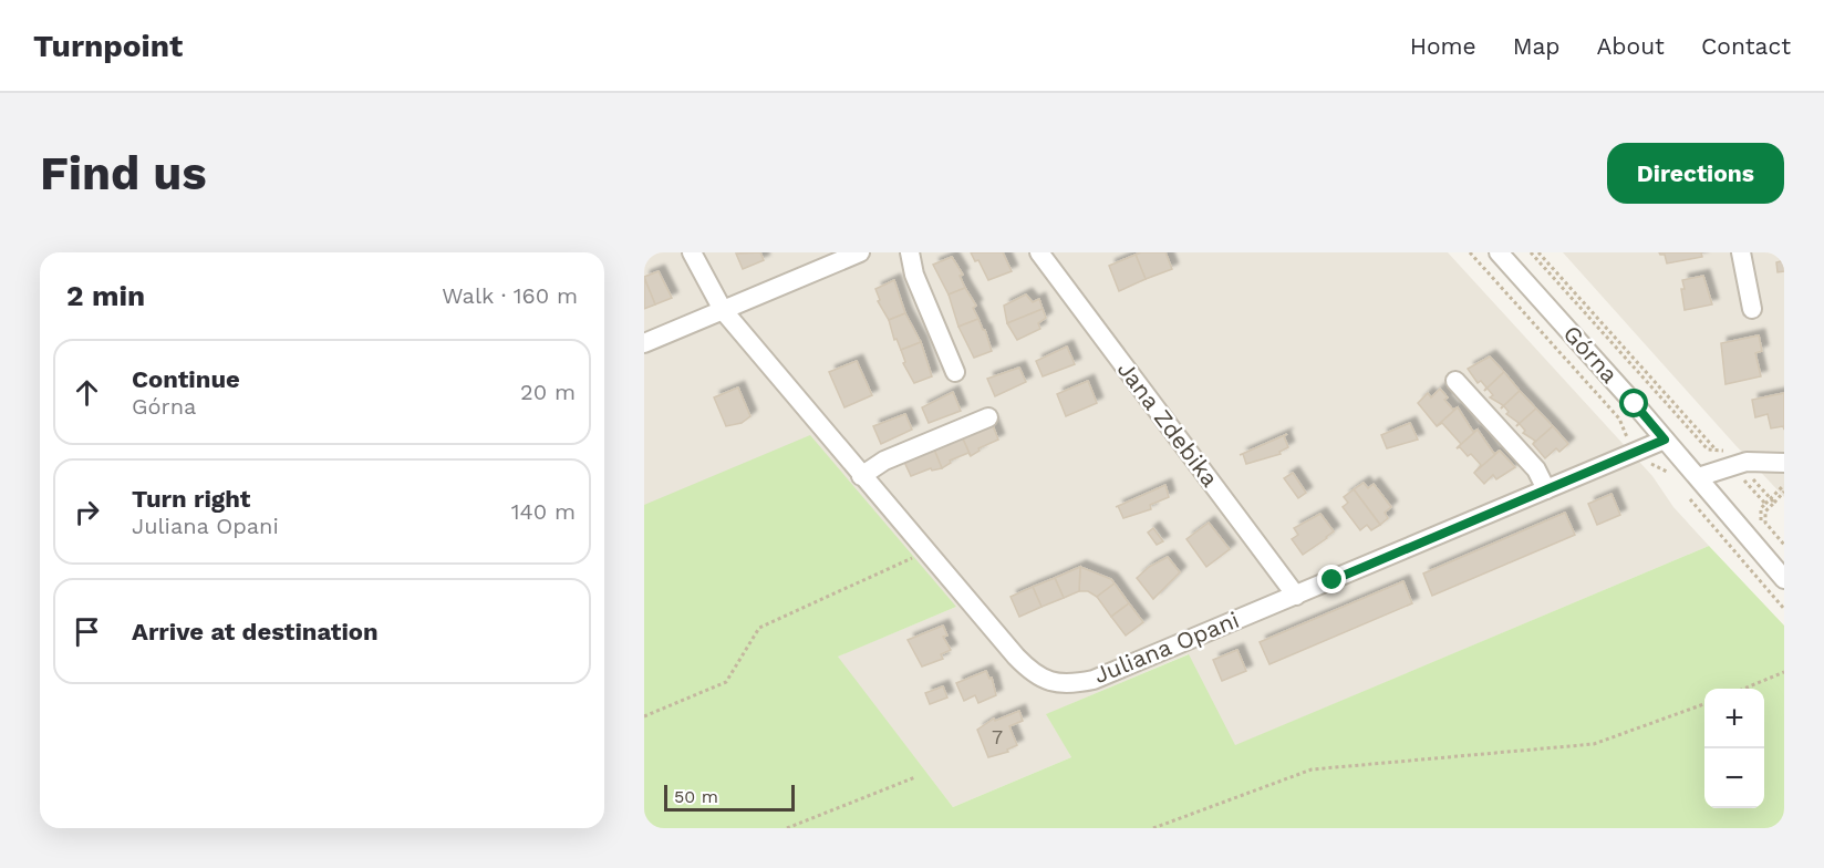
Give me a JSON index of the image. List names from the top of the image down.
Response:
{
  "streets": {
    "street": ["Górna", "Jana Zdebika", "Juliana Opani"]
  },
  "crossings": [
    ["Górna", "Juliana Opani"],
    ["Jana Zdebika", "Juliana Opani"]
  ],
  "house_numbers": ["7"],
  "scale_bar": "50 m",
  "page": {
    "header": "Turnpoint",
    "nav": [
      "Home",
      "Map",
      "About",
      "Contact"
    ],
    "buttons": "Directions",
    "title": "Find us",
    "heading": ["2 min", "Walk · 160 m"],
    "list": [
      ["Continue", "Górna", "20 m"],
      ["Turn right", "Juliana Opani", "140 m"],
      "Arrive at destination"
    ],
    "map_buttons": ["+", "−"],
    "scale": "50 m"
  }
}
